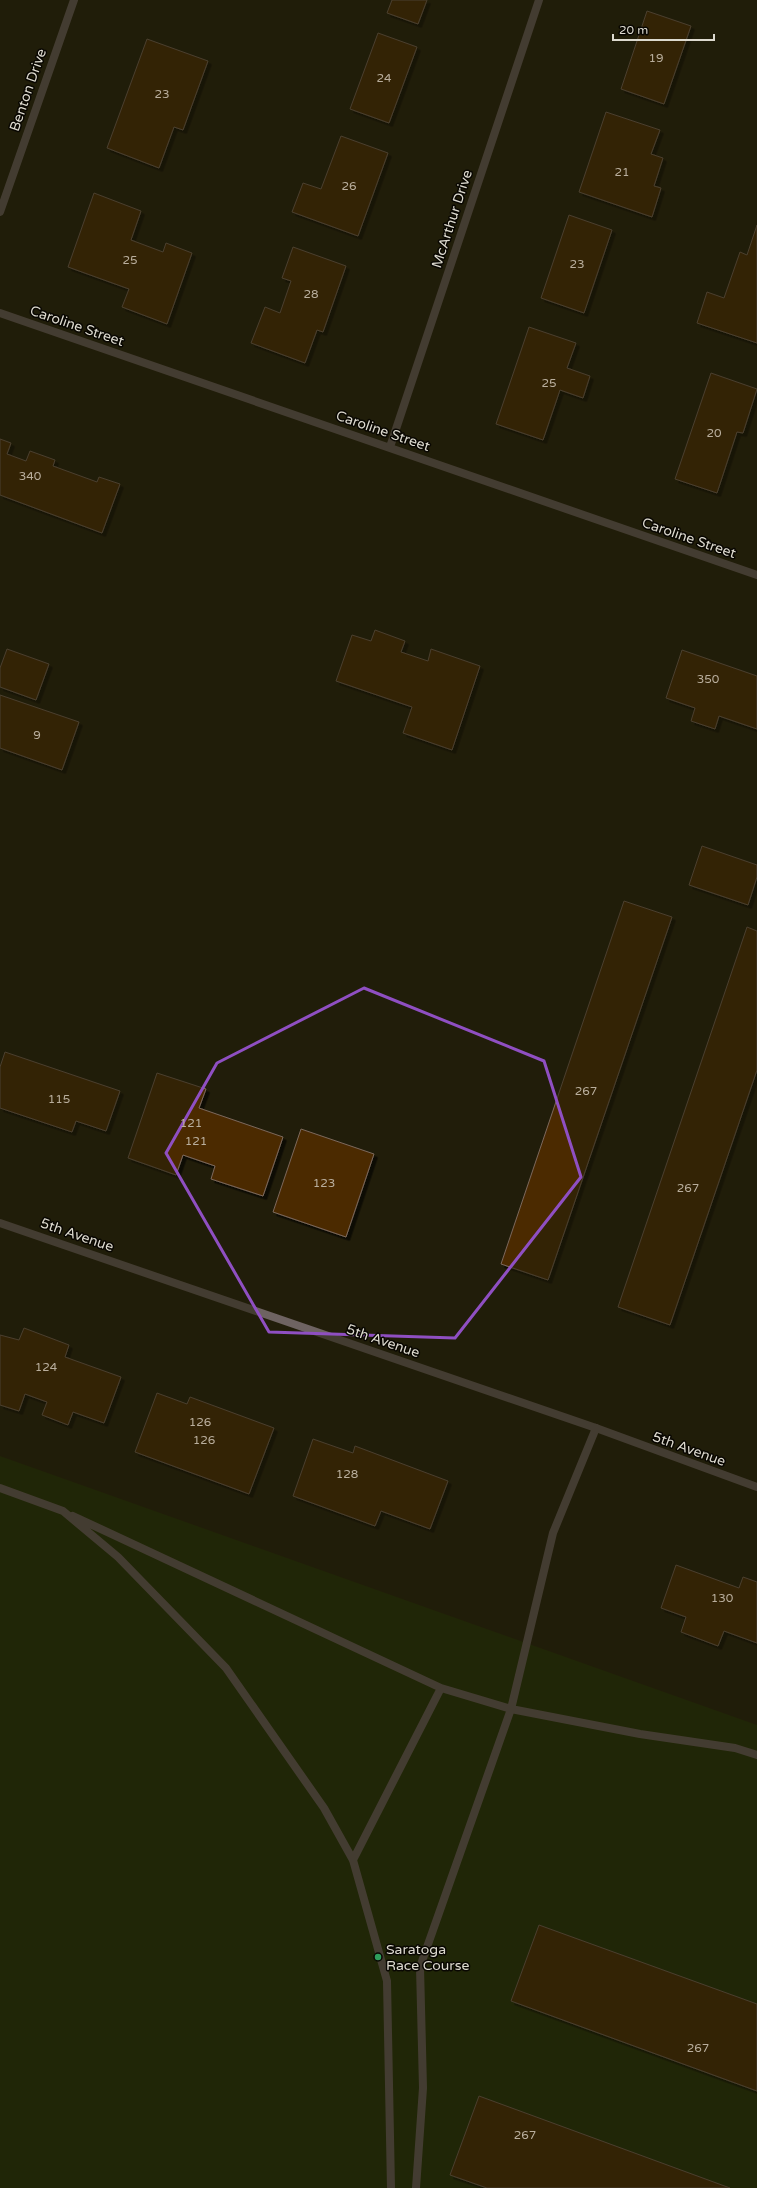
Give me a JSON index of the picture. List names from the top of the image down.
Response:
{
  "streets": {
    "street": [
      "Benton Drive",
      "McArthur Drive",
      "Caroline Street",
      "5th Avenue"
    ]
  },
  "crossings": [
    ["McArthur Drive", "Caroline Street"]
  ],
  "places": ["Saratoga Race Course"],
  "house_numbers": [
    "19",
    "24",
    "23",
    "21",
    "26",
    "25",
    "23",
    "28",
    "25",
    "20",
    "340",
    "350",
    "9",
    "267",
    "115",
    "121",
    "121",
    "123",
    "267",
    "124",
    "126",
    "126",
    "128",
    "130",
    "267",
    "267"
  ],
  "scale_bar": "20 m"
}
